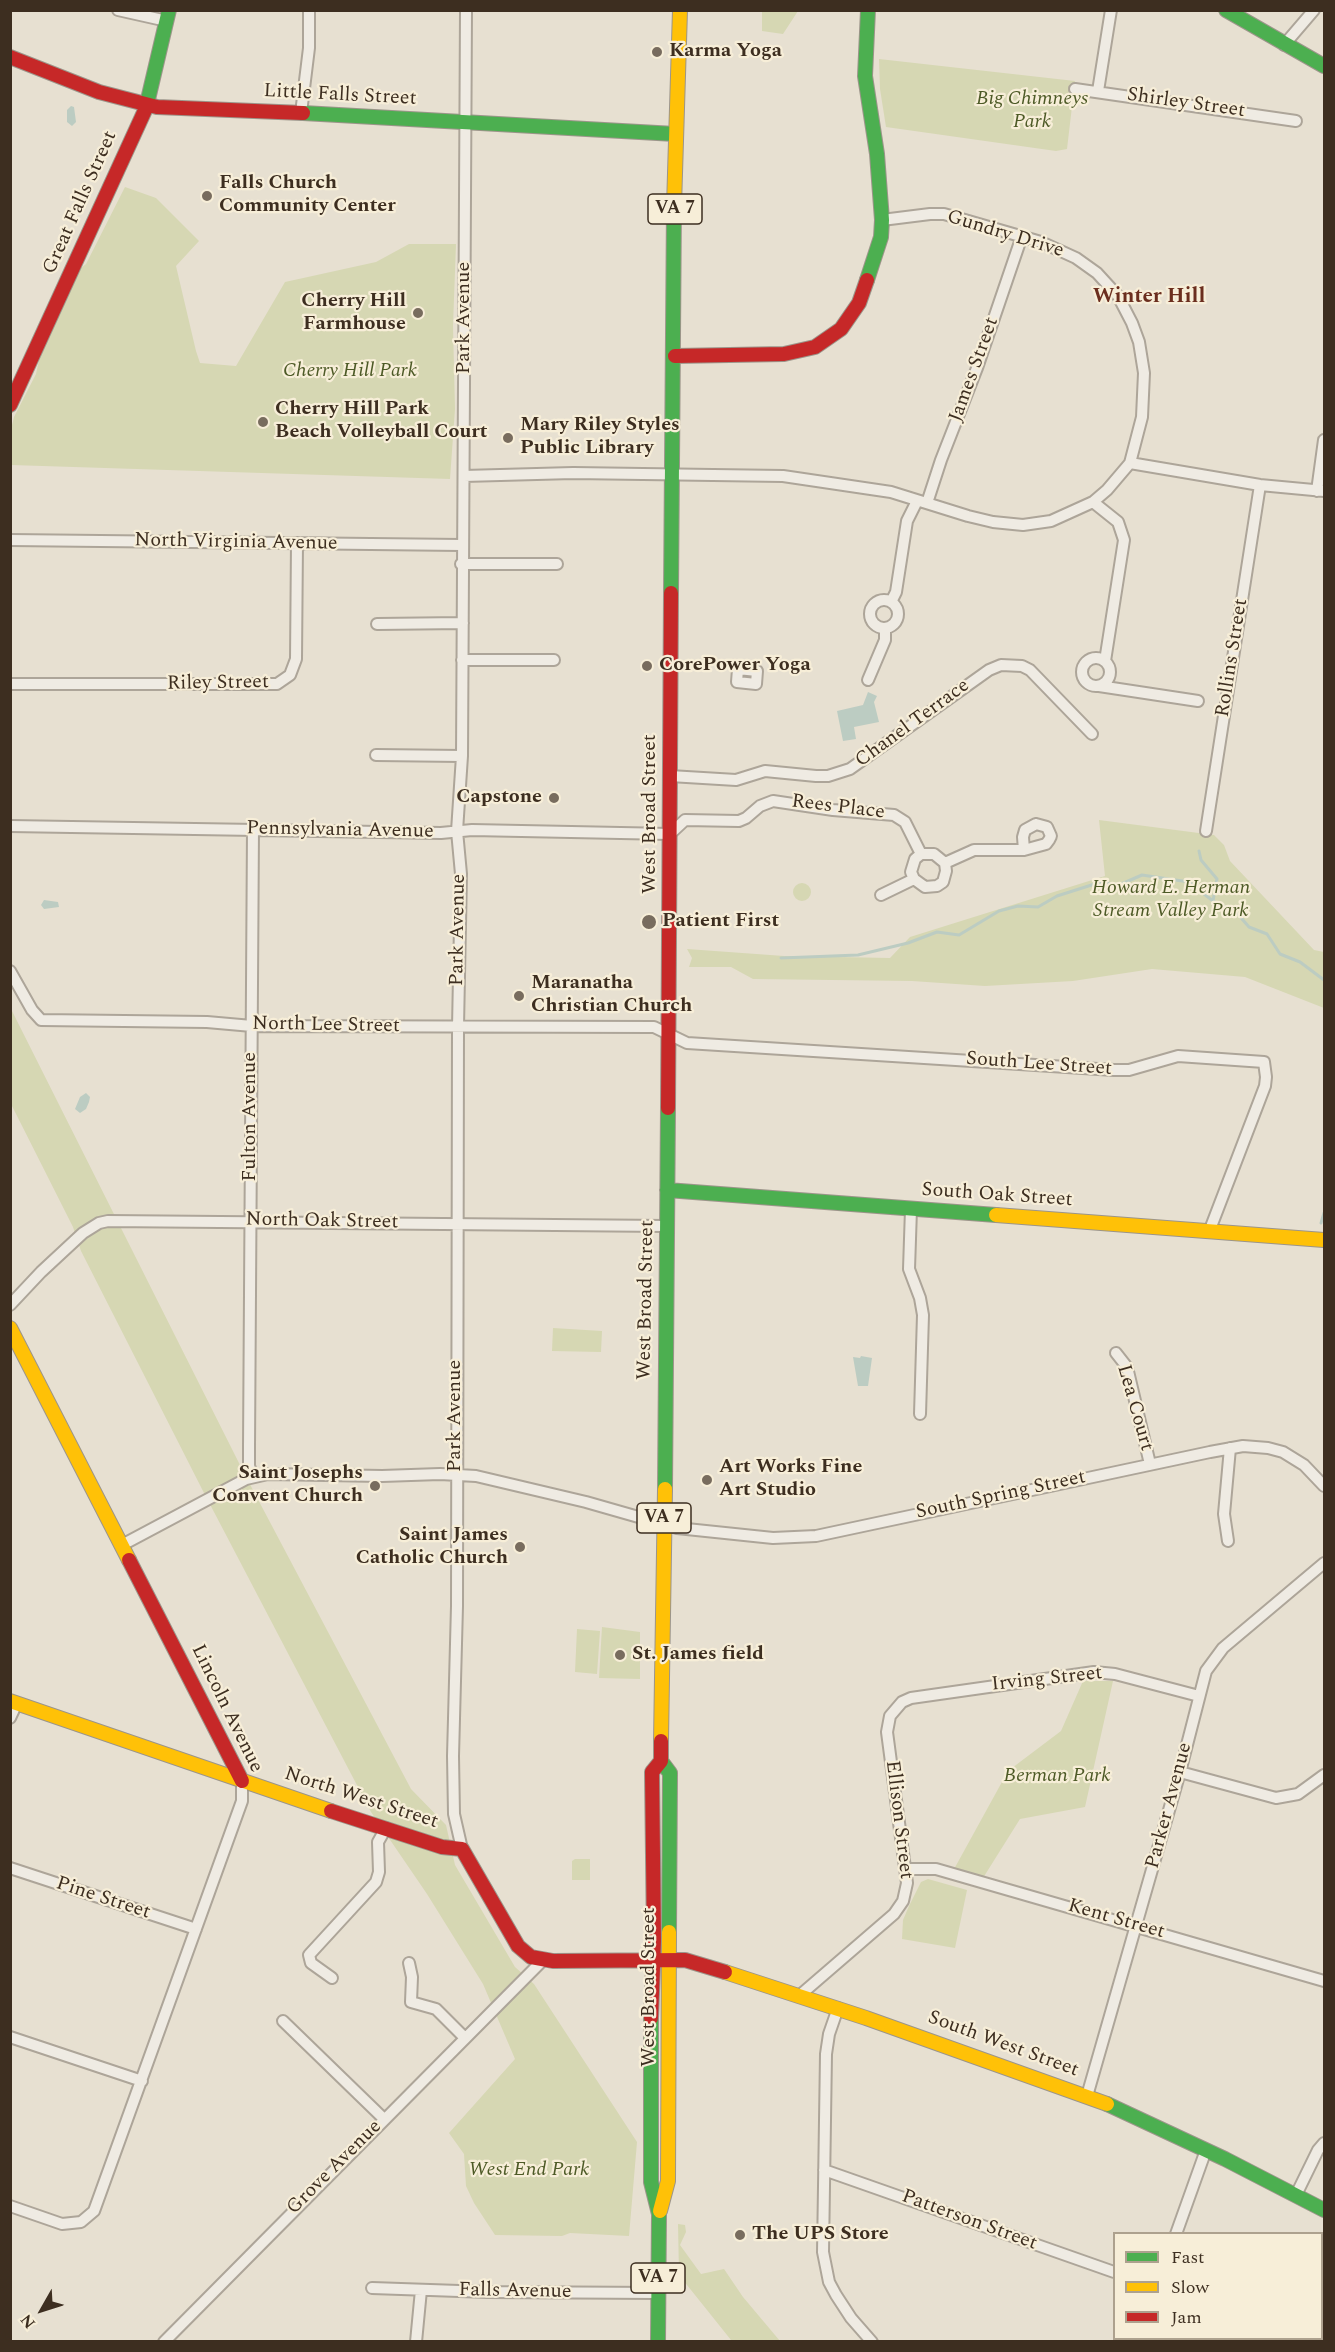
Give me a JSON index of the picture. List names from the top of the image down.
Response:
{
  "streets": {
    "main road": [
      "Little Falls Street",
      "Great Falls Street",
      "VA 7",
      "West Broad Street",
      "South Oak Street",
      "Lincoln Avenue",
      "North West Street",
      "South West Street"
    ],
    "street": [
      "Shirley Street",
      "Gundry Drive",
      "Park Avenue",
      "James Street",
      "North Virginia Avenue",
      "Rollins Street",
      "Riley Street",
      "Chanel Terrace",
      "Rees Place",
      "Pennsylvania Avenue",
      "North Lee Street",
      "South Lee Street",
      "Fulton Avenue",
      "North Oak Street",
      "Lea Court",
      "South Spring Street",
      "Irving Street",
      "Parker Avenue",
      "Ellison Street",
      "Pine Street",
      "Kent Street",
      "Grove Avenue",
      "Patterson Street",
      "Falls Avenue"
    ]
  },
  "crossings": [
    ["Little Falls Street", "Great Falls Street"],
    ["Little Falls Street", "Park Avenue"],
    ["Little Falls Street", "West Broad Street"],
    ["Gundry Drive", "James Street"],
    ["Park Avenue", "North Virginia Avenue"],
    ["Park Avenue", "Pennsylvania Avenue"],
    ["Park Avenue", "North Lee Street"],
    ["Park Avenue", "North Oak Street"],
    ["Park Avenue", "South Spring Street"],
    ["Park Avenue", "North West Street"],
    ["North Virginia Avenue", "Riley Street"],
    ["Chanel Terrace", "West Broad Street"],
    ["Rees Place", "West Broad Street"],
    ["Rees Place", "Pennsylvania Avenue"],
    ["West Broad Street", "Pennsylvania Avenue"],
    ["West Broad Street", "North Lee Street"],
    ["West Broad Street", "South Lee Street"],
    ["West Broad Street", "South Oak Street"],
    ["West Broad Street", "North Oak Street"],
    ["West Broad Street", "South Spring Street"],
    ["West Broad Street", "South West Street"],
    ["West Broad Street", "Falls Avenue"],
    ["Pennsylvania Avenue", "Fulton Avenue"],
    ["North Lee Street", "South Lee Street"],
    ["North Lee Street", "Fulton Avenue"],
    ["South Lee Street", "South Oak Street"],
    ["Fulton Avenue", "North Oak Street"],
    ["Fulton Avenue", "South Spring Street"],
    ["Lea Court", "South Spring Street"],
    ["Irving Street", "Parker Avenue"],
    ["Irving Street", "Ellison Street"],
    ["Lincoln Avenue", "North West Street"],
    ["Lincoln Avenue", "Pine Street"],
    ["Parker Avenue", "Kent Street"],
    ["Parker Avenue", "South West Street"],
    ["Ellison Street", "Kent Street"],
    ["Ellison Street", "South West Street"]
  ],
  "districts": ["Winter Hill"],
  "parks": [
    "Big Chimneys Park",
    "Cherry Hill Park",
    "Howard E. Herman Stream Valley Park",
    "Berman Park",
    "West End Park"
  ],
  "places": [
    "Karma Yoga",
    "Falls Church Community Center",
    "Cherry Hill Farmhouse",
    "Cherry Hill Park Beach Volleyball Court",
    "Mary Riley Styles Public Library",
    "CorePower Yoga",
    "Capstone",
    "Patient First",
    "Maranatha Christian Church",
    "Art Works Fine Art Studio",
    "Saint Josephs Convent Church",
    "Saint James Catholic Church",
    "St. James field",
    "The UPS Store"
  ],
  "legend": ["Fast", "Slow", "Jam"],
  "north": "bottom left"
}
